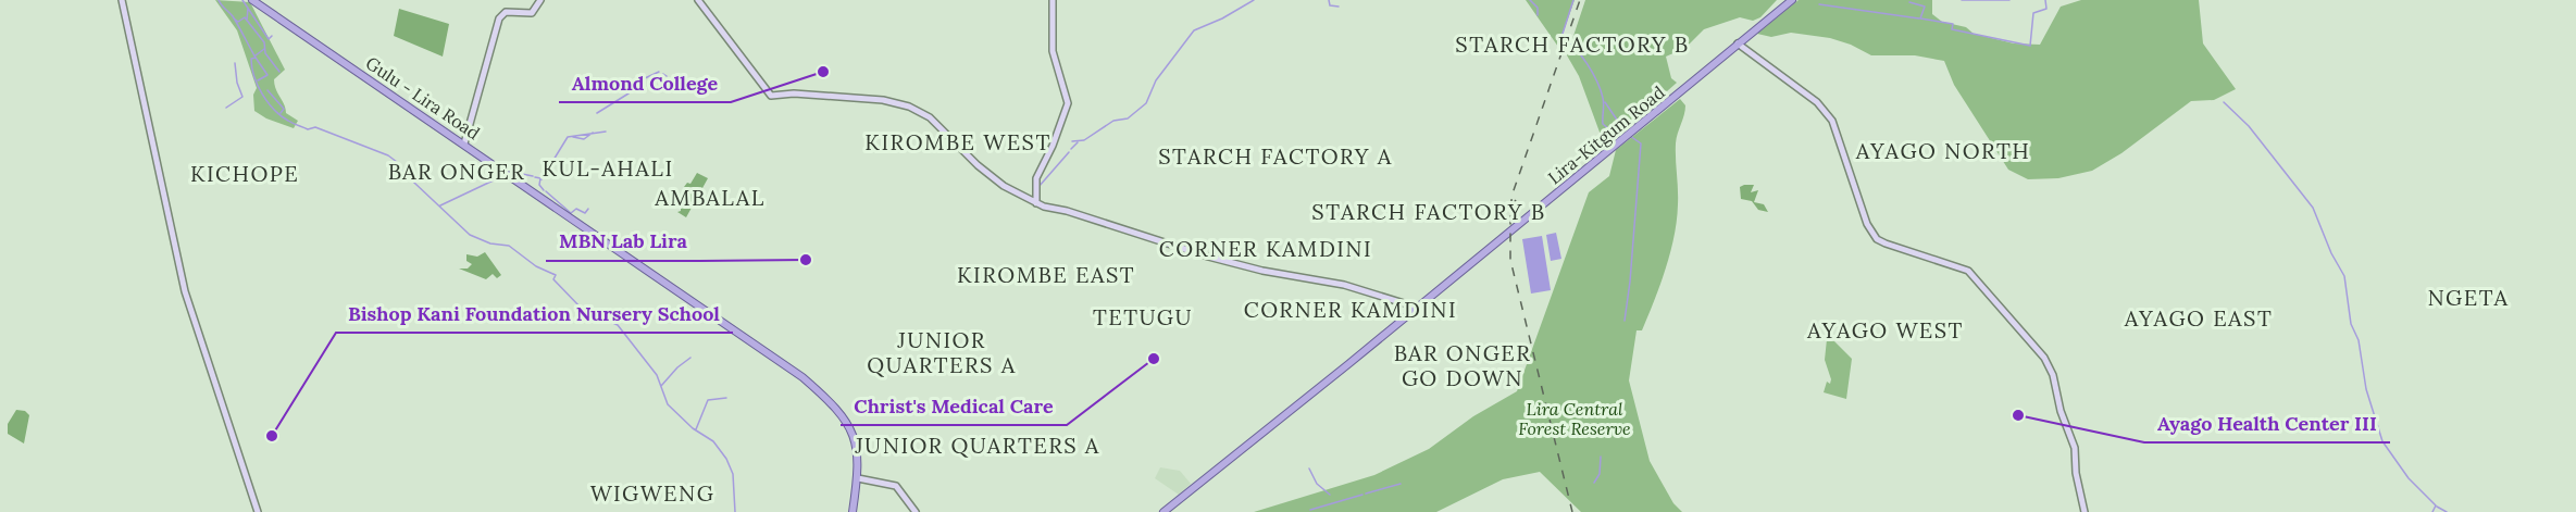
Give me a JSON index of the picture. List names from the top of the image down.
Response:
{
  "streets": {
    "main road": ["Gulu - Lira Road", "Lira-Kitgum Road"]
  },
  "districts": [
    "STARCH FACTORY B",
    "KIROMBE WEST",
    "AYAGO NORTH",
    "STARCH FACTORY A",
    "KUL-AHALI",
    "BAR ONGER",
    "KICHOPE",
    "AMBALAL",
    "STARCH FACTORY B",
    "CORNER KAMDINI",
    "KIROMBE EAST",
    "NGETA",
    "CORNER KAMDINI",
    "TETUGU",
    "AYAGO EAST",
    "AYAGO WEST",
    "JUNIOR QUARTERS A",
    "BAR ONGER GO DOWN",
    "JUNIOR QUARTERS A",
    "WIGWENG"
  ],
  "parks": ["Lira Central Forest Reserve"],
  "places": [
    "Almond College",
    "MBN Lab Lira",
    "Christ's Medical Care",
    "Ayago Health Center III",
    "Bishop Kani Foundation Nursery School"
  ]
}
